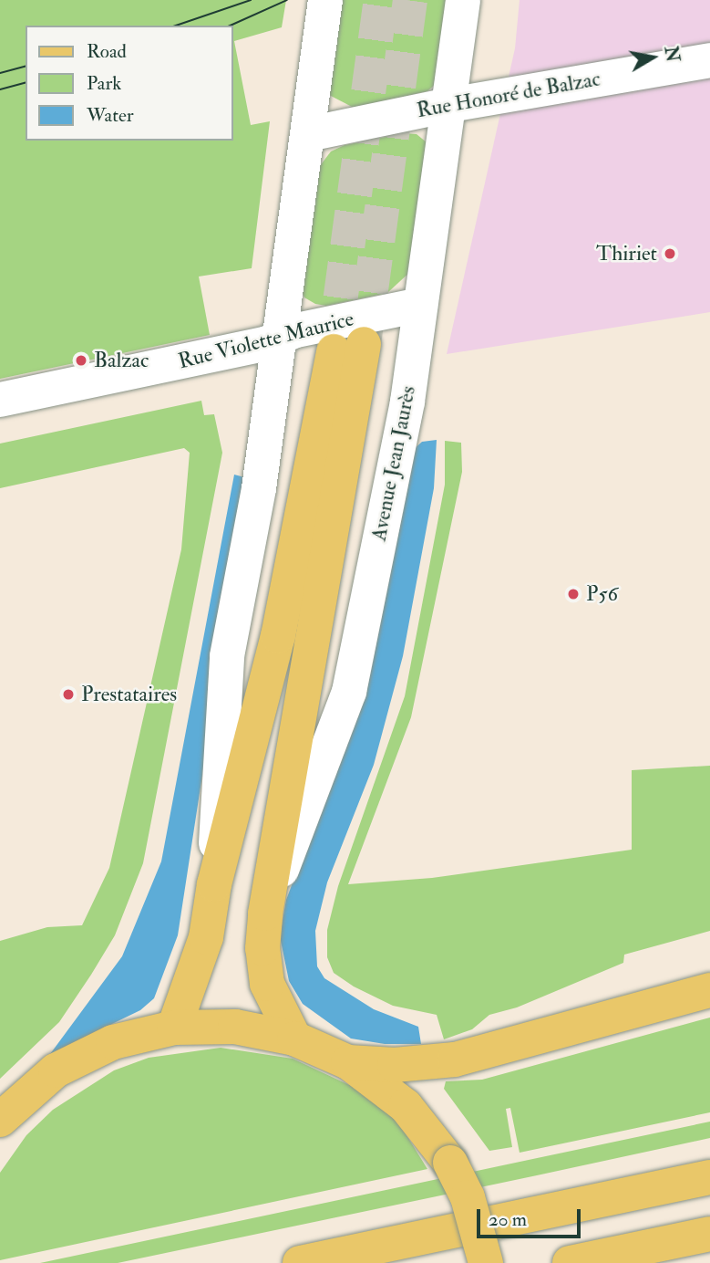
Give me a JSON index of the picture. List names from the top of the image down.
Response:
{
  "streets": {
    "main road": ["Avenue Jean Jaurès"],
    "street": ["Rue Honoré de Balzac", "Rue Violette Maurice"]
  },
  "crossings": [
    ["Rue Honoré de Balzac", "Avenue Jean Jaurès"],
    ["Rue Violette Maurice", "Avenue Jean Jaurès"]
  ],
  "places": [
    "Thiriet",
    "Balzac",
    "P56",
    "Prestataires"
  ],
  "legend": ["Road", "Park", "Water"],
  "scale_bar": "20 m",
  "north": "right"
}
